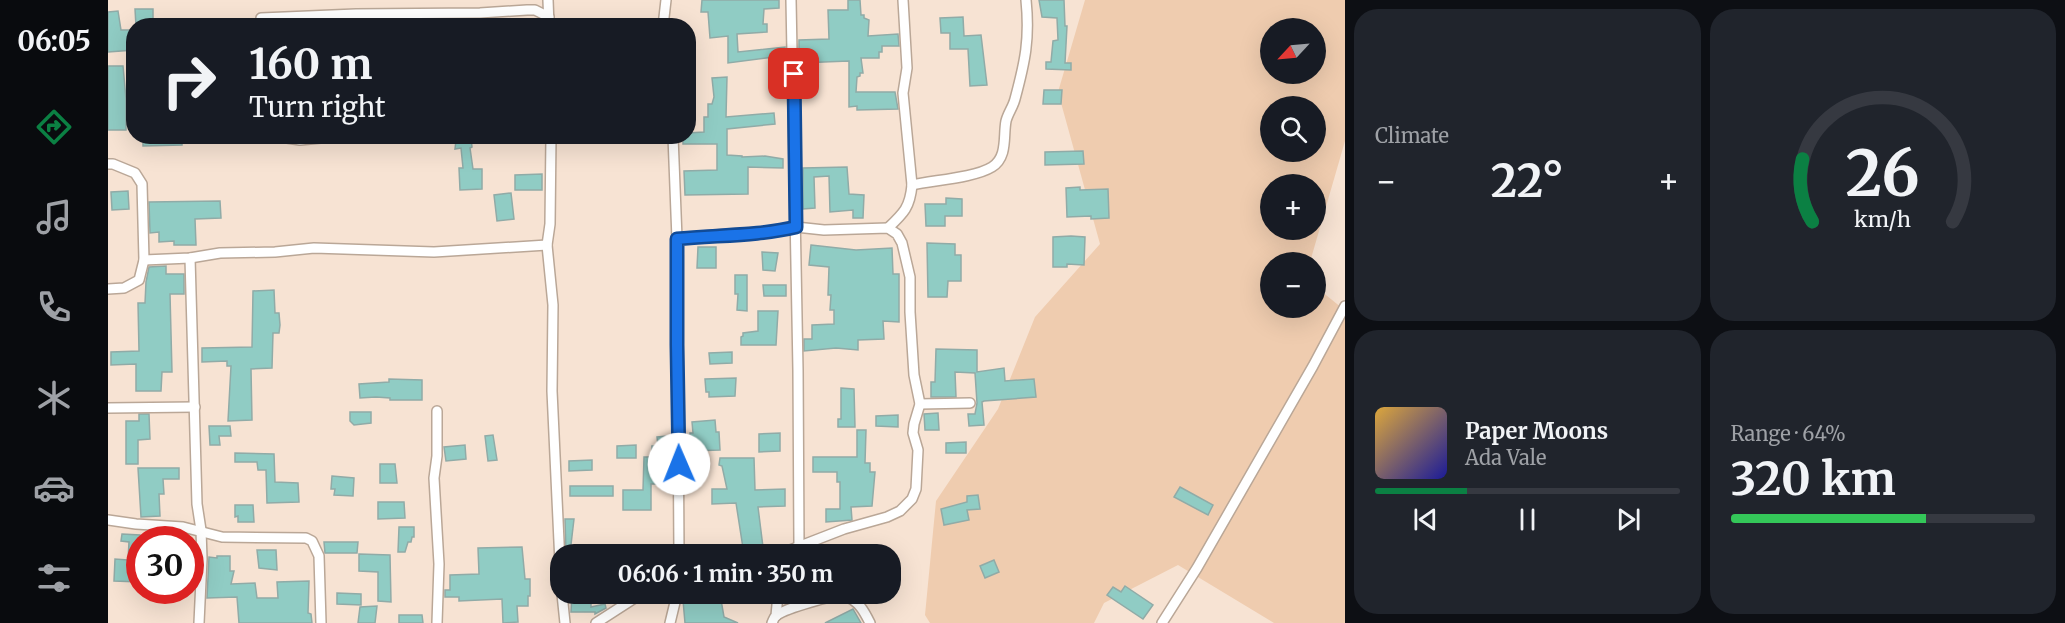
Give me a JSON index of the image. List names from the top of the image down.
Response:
{
  "north": "bottom left",
  "page": {
    "tabs": "06:05",
    "tile": [
      "Climate",
      ["Range · 64%", "320 km"]
    ],
    "map_buttons": ["+", "−"],
    "turn": ["160 m", "Turn right"],
    "heat": ["−", "22°", "+"],
    "song": ["Paper Moons", "Ada Vale"],
    "limit": "30",
    "trip": "06:06 · 1 min · 350 m",
    "gauge": ["26", "km/h"]
  }
}
